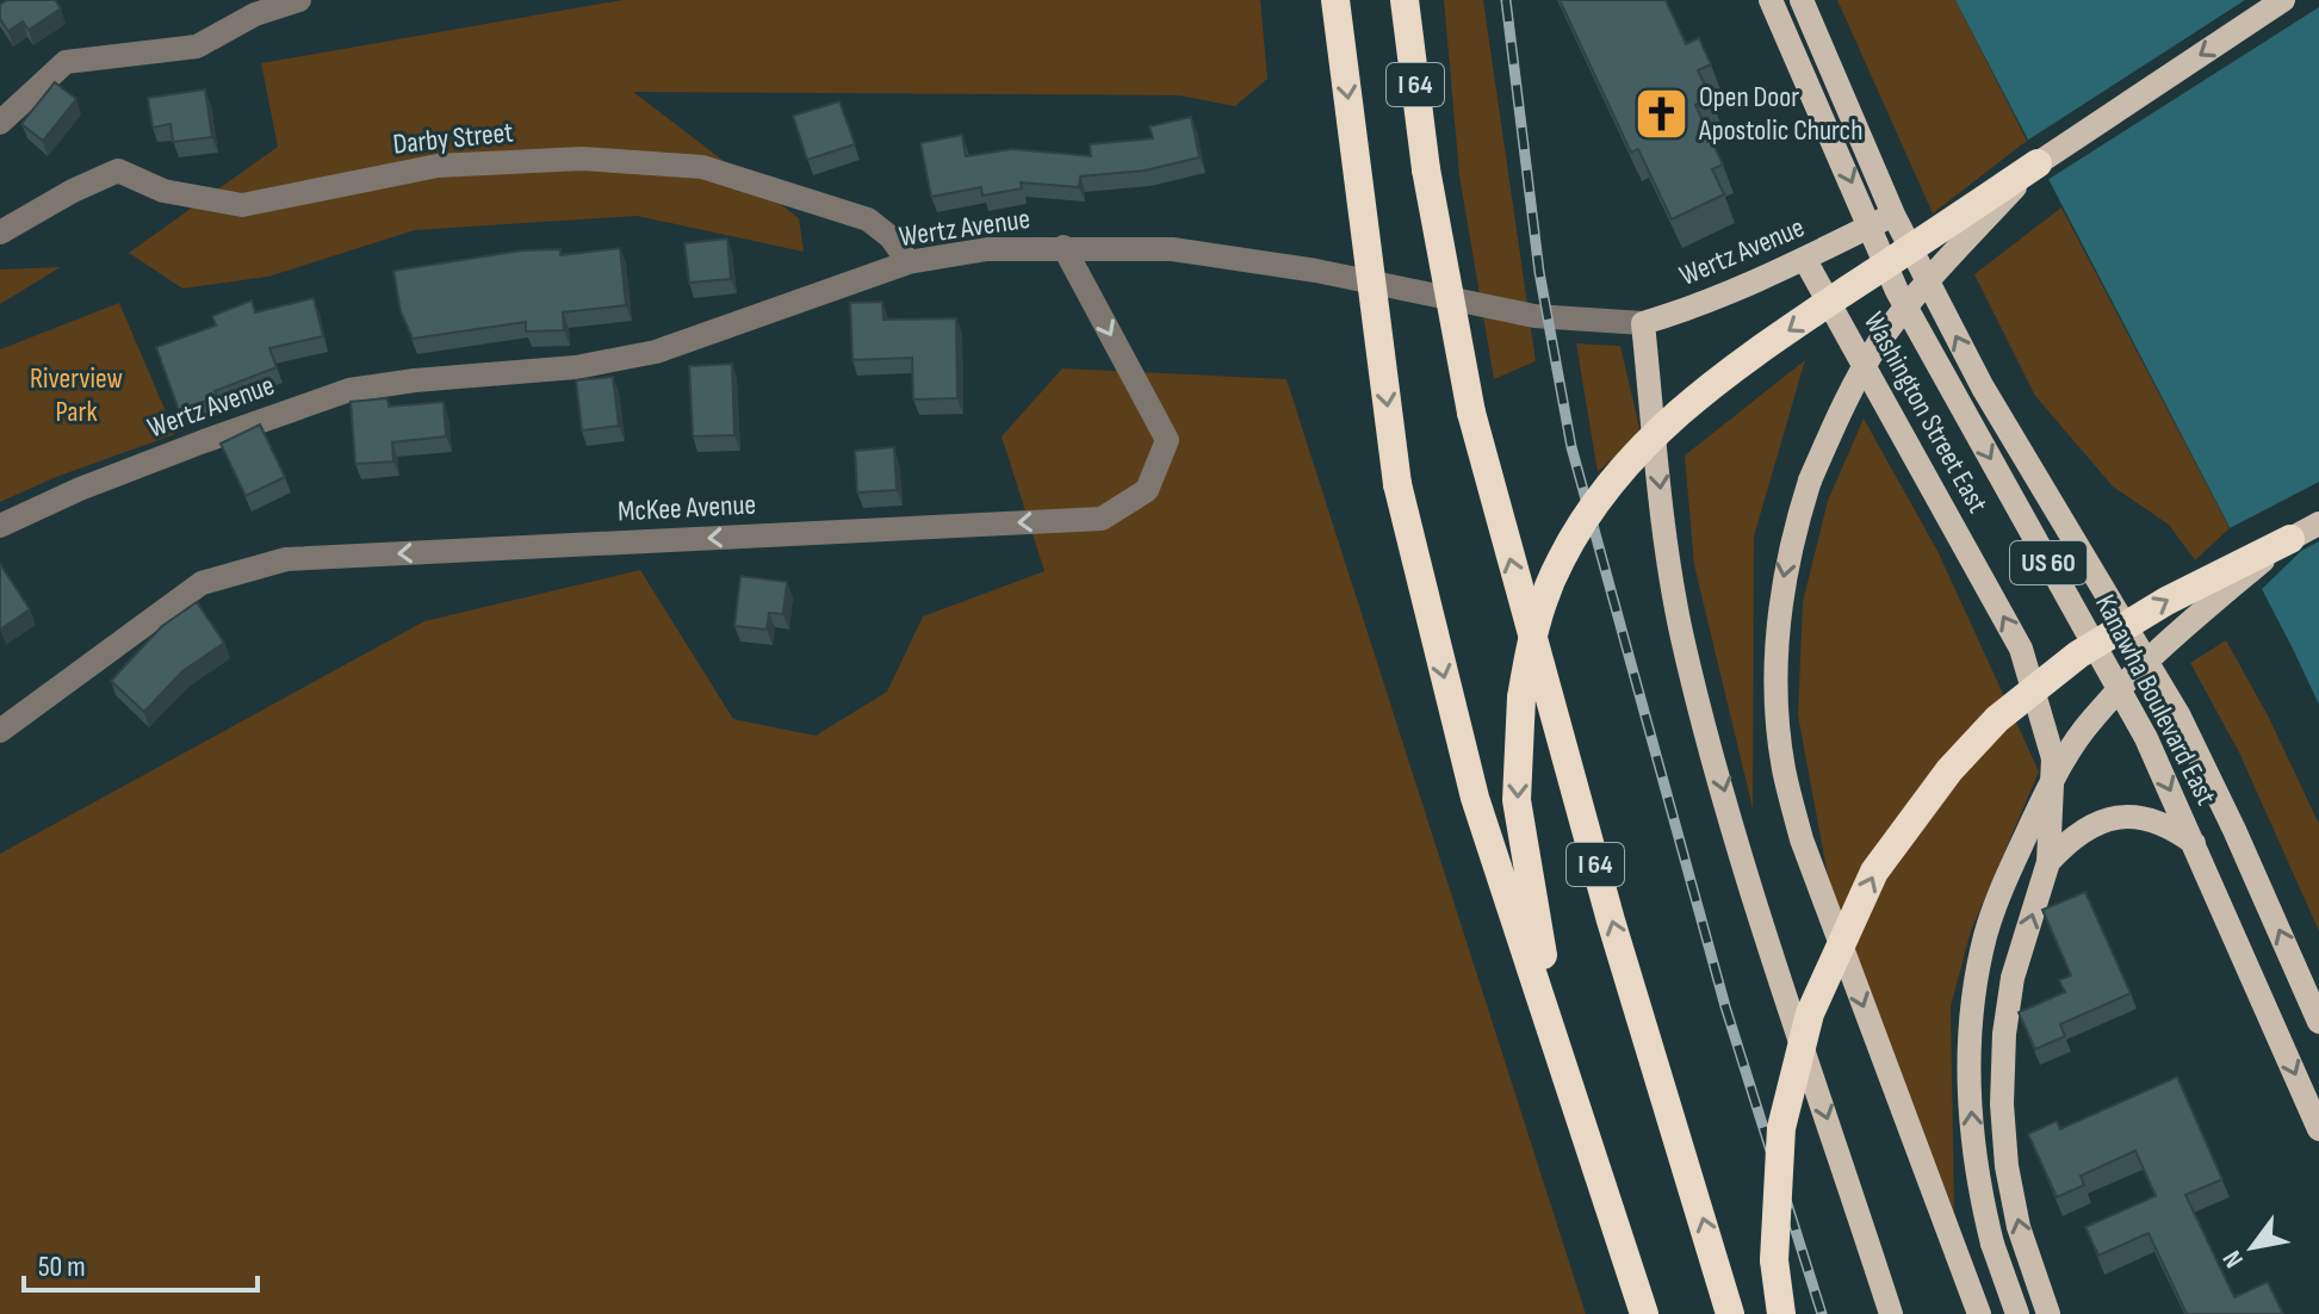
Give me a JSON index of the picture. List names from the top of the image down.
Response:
{
  "streets": {
    "highway": ["I 64"],
    "main road": [
      "Wertz Avenue",
      "Washington Street East",
      "US 60",
      "Kanawha Boulevard East"
    ],
    "street": ["Darby Street", "McKee Avenue"]
  },
  "crossings": [
    ["Darby Street", "Wertz Avenue"],
    ["Wertz Avenue", "Washington Street East"],
    ["Wertz Avenue", "McKee Avenue"],
    ["Wertz Avenue", "Kanawha Boulevard East"]
  ],
  "parks": ["Riverview Park"],
  "places": {
    "church": ["Open Door Apostolic Church"]
  },
  "scale_bar": "50 m",
  "north": "bottom left"
}
